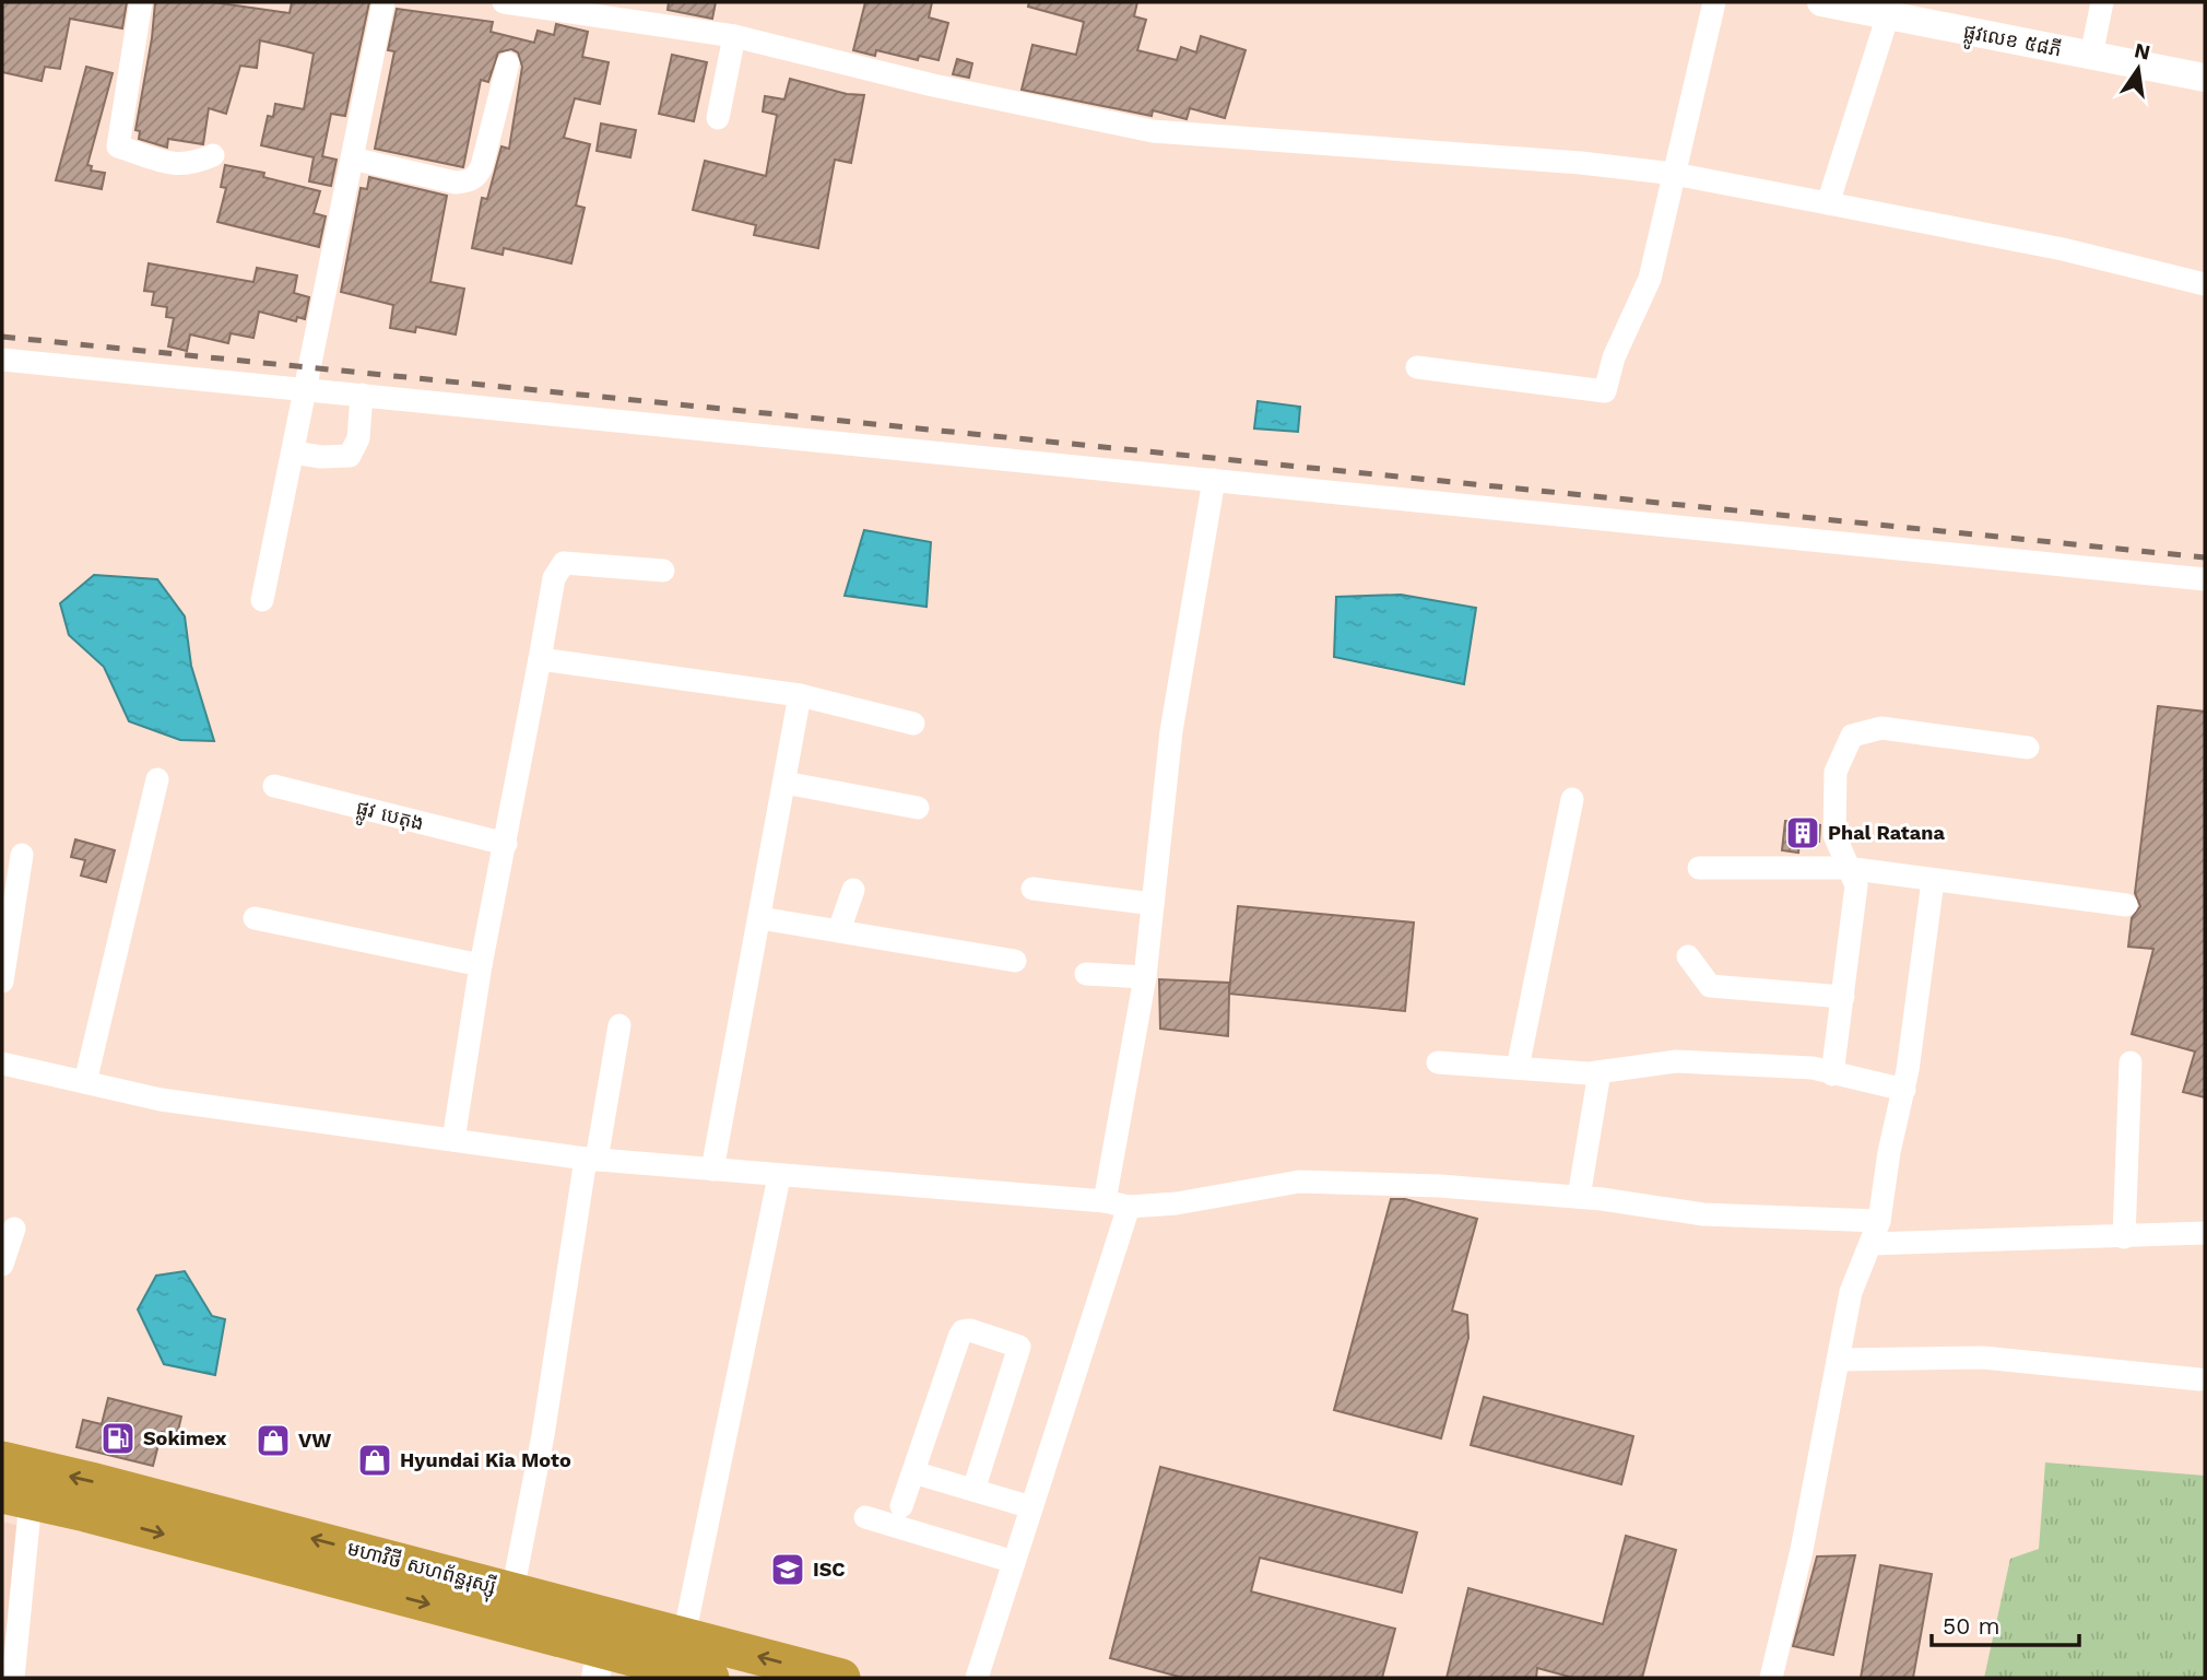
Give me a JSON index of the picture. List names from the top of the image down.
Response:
{
  "streets": {
    "highway": ["មហាវិថី សហព័ន្ធរុស្ស៊ី"],
    "street": ["ផ្លូវលេខ ៥៨ភី", "ផ្លូវ បេតុង"]
  },
  "places": {
    "building": ["Phal Ratana"],
    "fuel station": ["Sokimex"],
    "shop": ["VW", "Hyundai Kia Moto"],
    "school or university": ["ISC"]
  },
  "scale_bar": "50 m",
  "north": "top"
}
